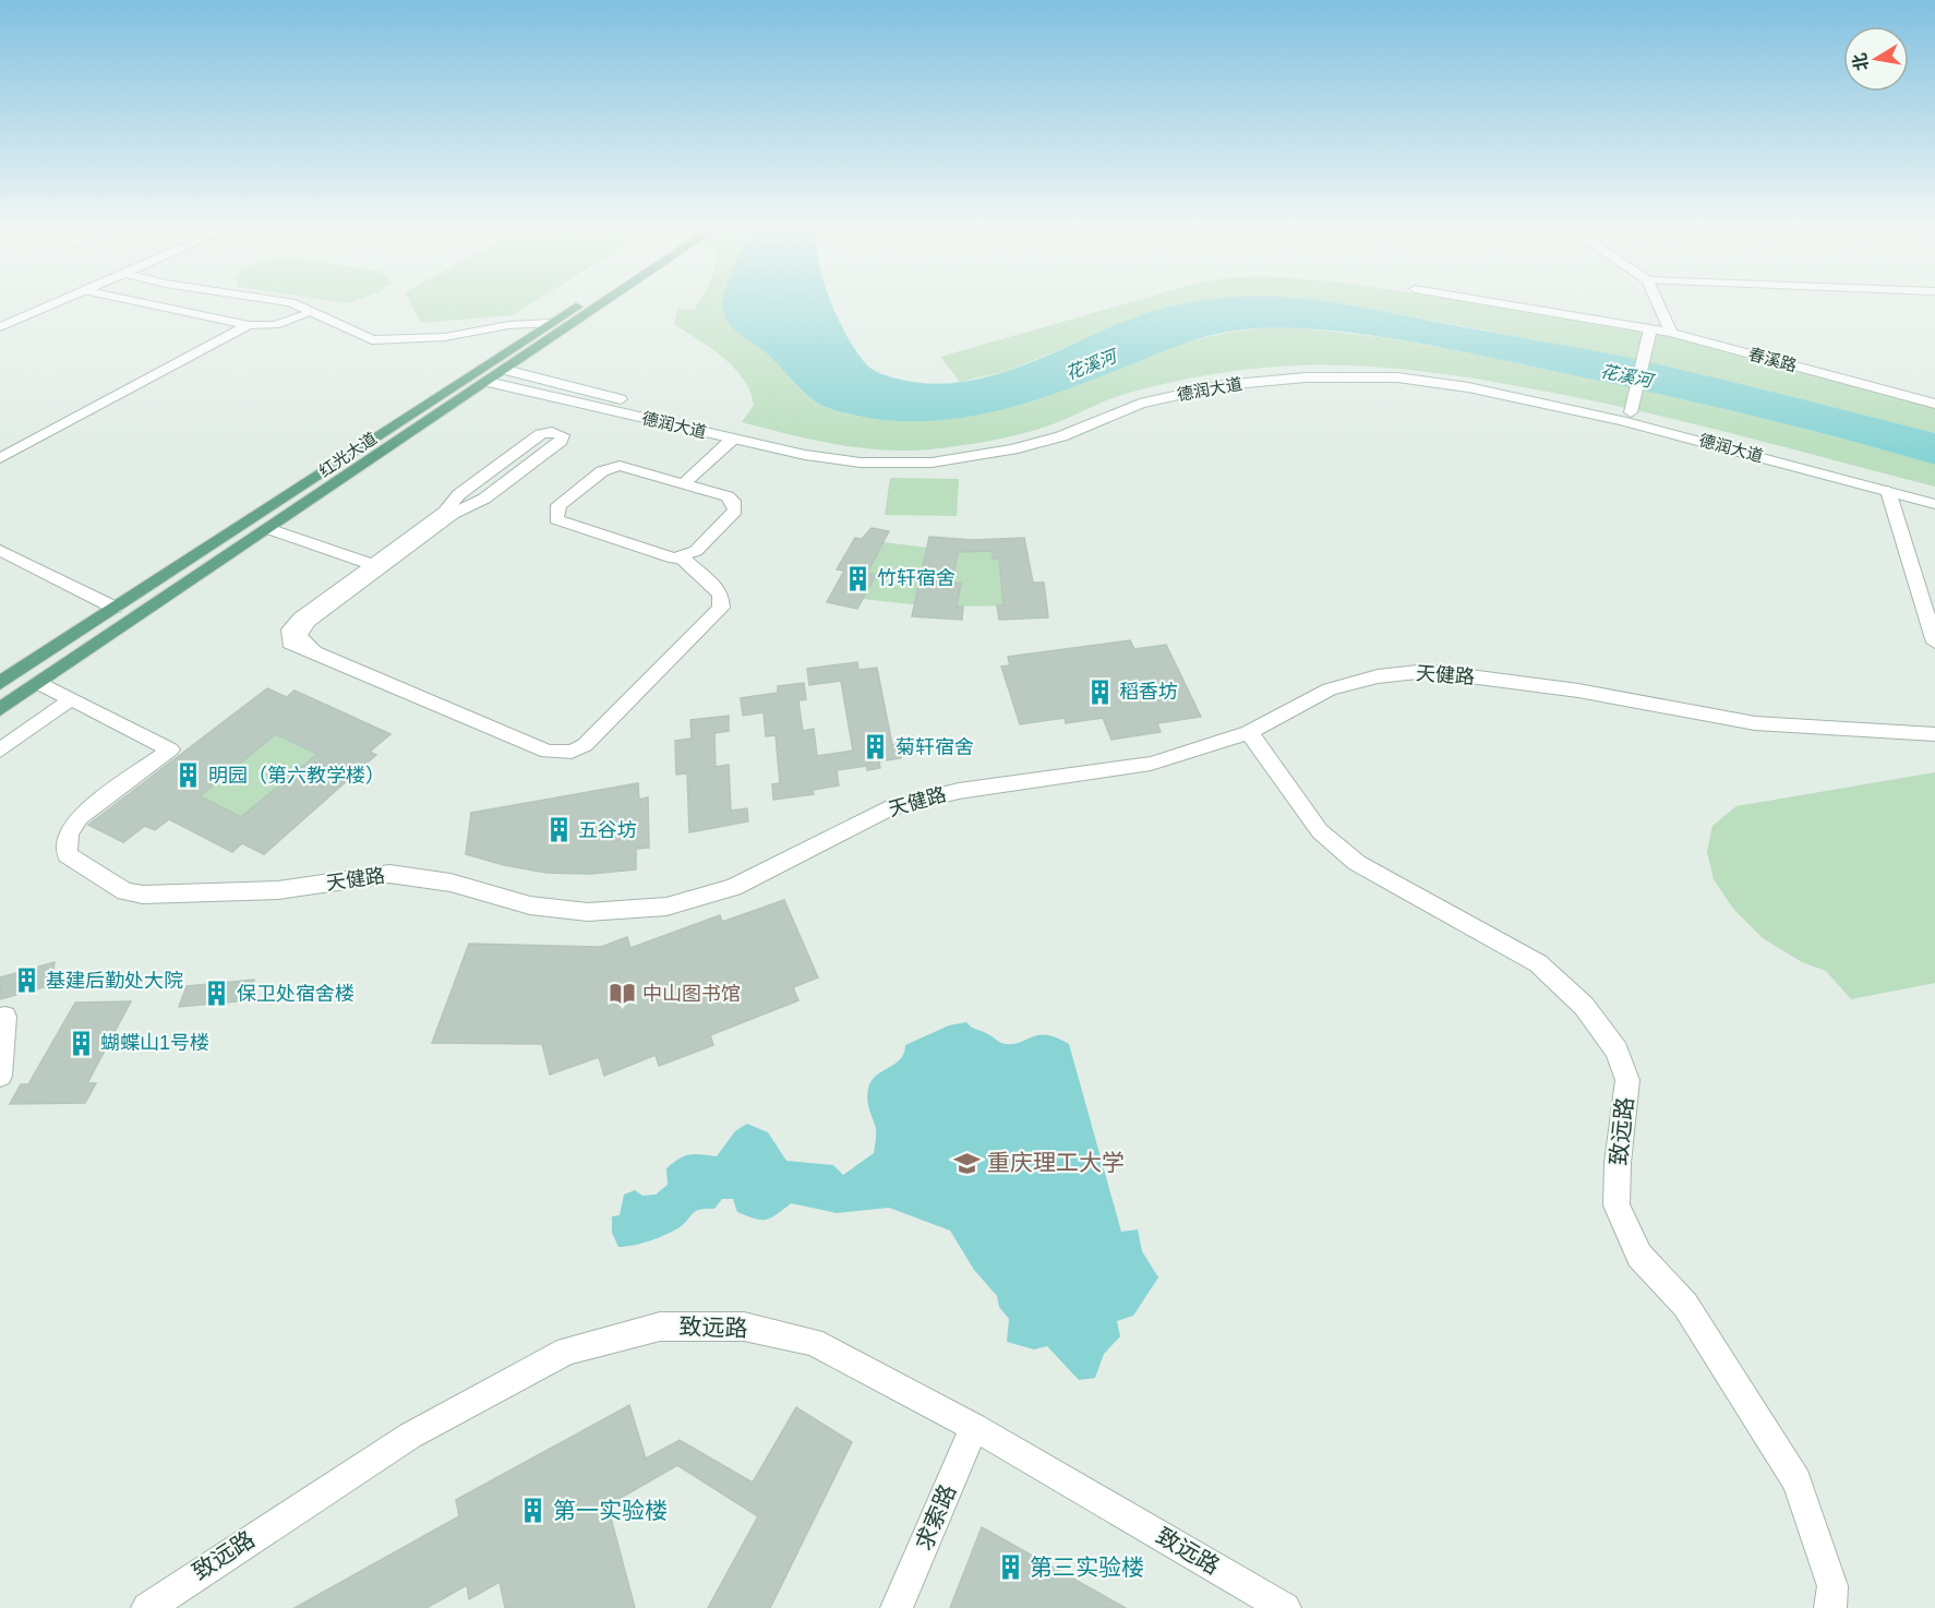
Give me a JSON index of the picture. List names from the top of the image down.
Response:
{
  "streets": {
    "main road": ["红光大道"],
    "street": [
      "春溪路",
      "德润大道",
      "天健路",
      "致远路",
      "求索路"
    ]
  },
  "crossings": [
    ["德润大道", "红光大道"],
    ["天健路", "致远路"],
    ["致远路", "求索路"]
  ],
  "water": ["花溪河"],
  "places": {
    "building": [
      "竹轩宿舍",
      "稻香坊",
      "菊轩宿舍",
      "明园（第六教学楼）",
      "五谷坊",
      "基建后勤处大院",
      "保卫处宿舍楼",
      "蝴蝶山1号楼",
      "第一实验楼",
      "第三实验楼"
    ],
    "library": ["中山图书馆"],
    "school or university": ["重庆理工大学"]
  },
  "north": "left"
}
